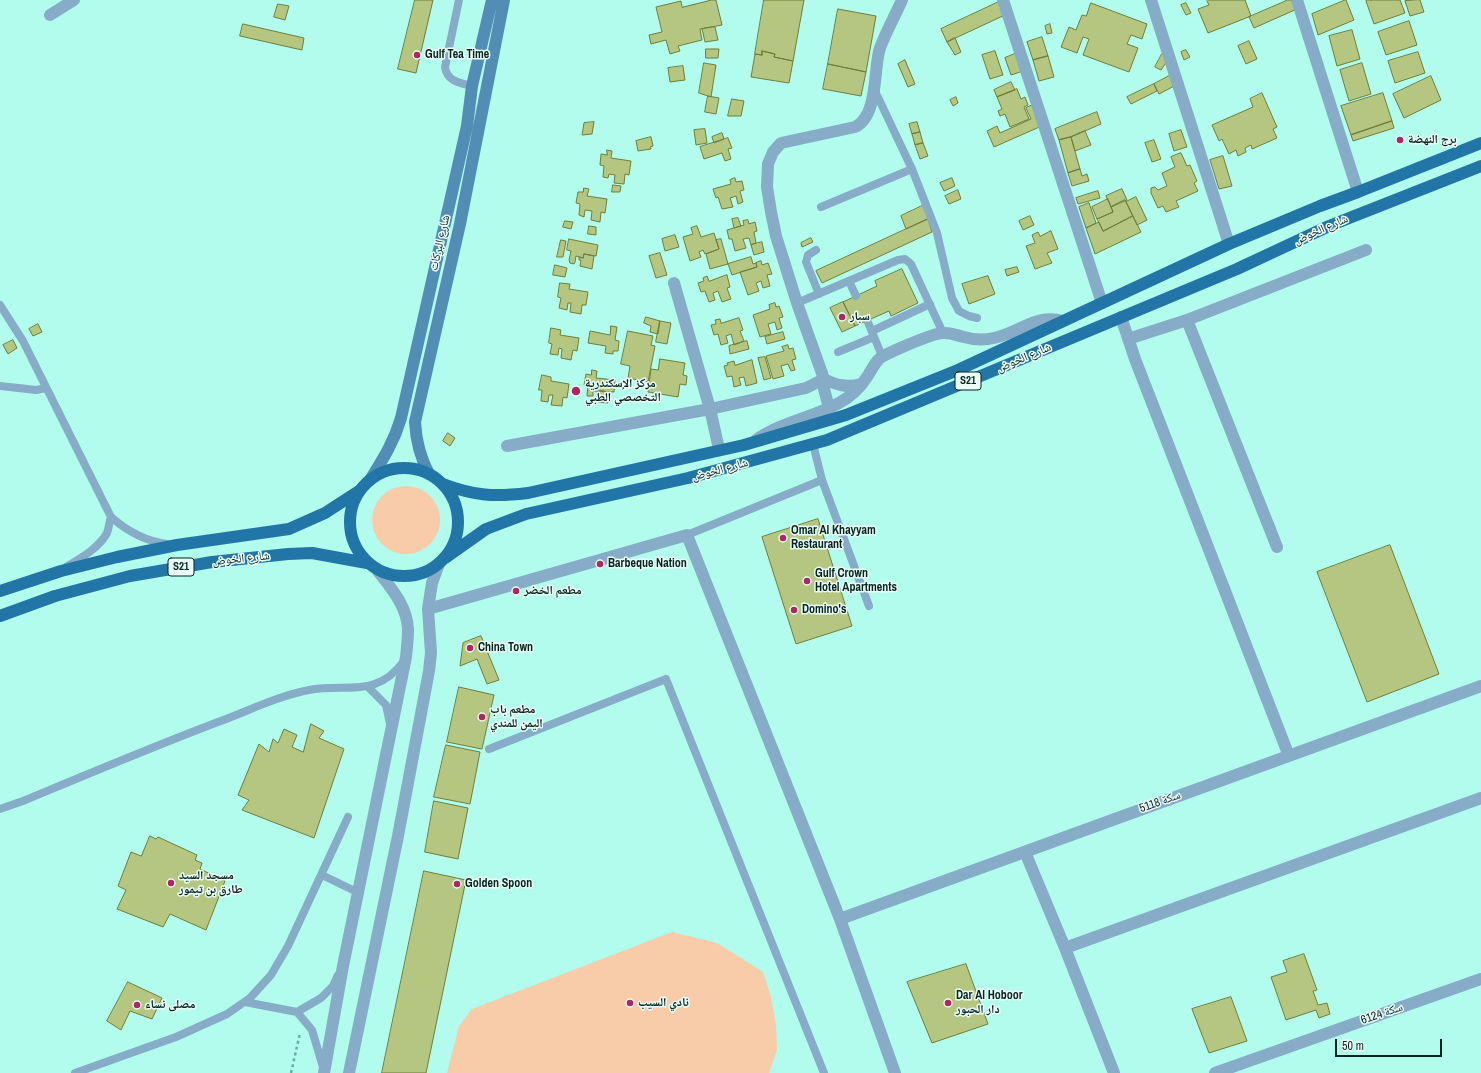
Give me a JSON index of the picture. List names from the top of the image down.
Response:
{
  "streets": {
    "main road": ["شارع الخوض", "S21"],
    "street": ["شارع البركات", "سكة 5118", "سكة 6124"]
  },
  "crossings": [
    ["شارع الخوض", "شارع البركات"],
    ["شارع الخوض", "S21"],
    ["شارع البركات", "S21"]
  ],
  "places": [
    "Gulf Tea Time",
    "برج النهضة",
    "سبار",
    "مركز الإسكندرية التخصصي الطبي",
    "Omar Al Khayyam Restaurant",
    "Barbeque Nation",
    "Gulf Crown Hotel Apartments",
    "مطعم الخضر",
    "Domino's",
    "China Town",
    "مطعم باب اليمن للمندي",
    "مسجد السيد طارق بن تيمور",
    "Golden Spoon",
    "نادي السيب",
    "Dar Al Hoboor دار الحبور",
    "مصلى نساء"
  ],
  "scale_bar": "50 m"
}
